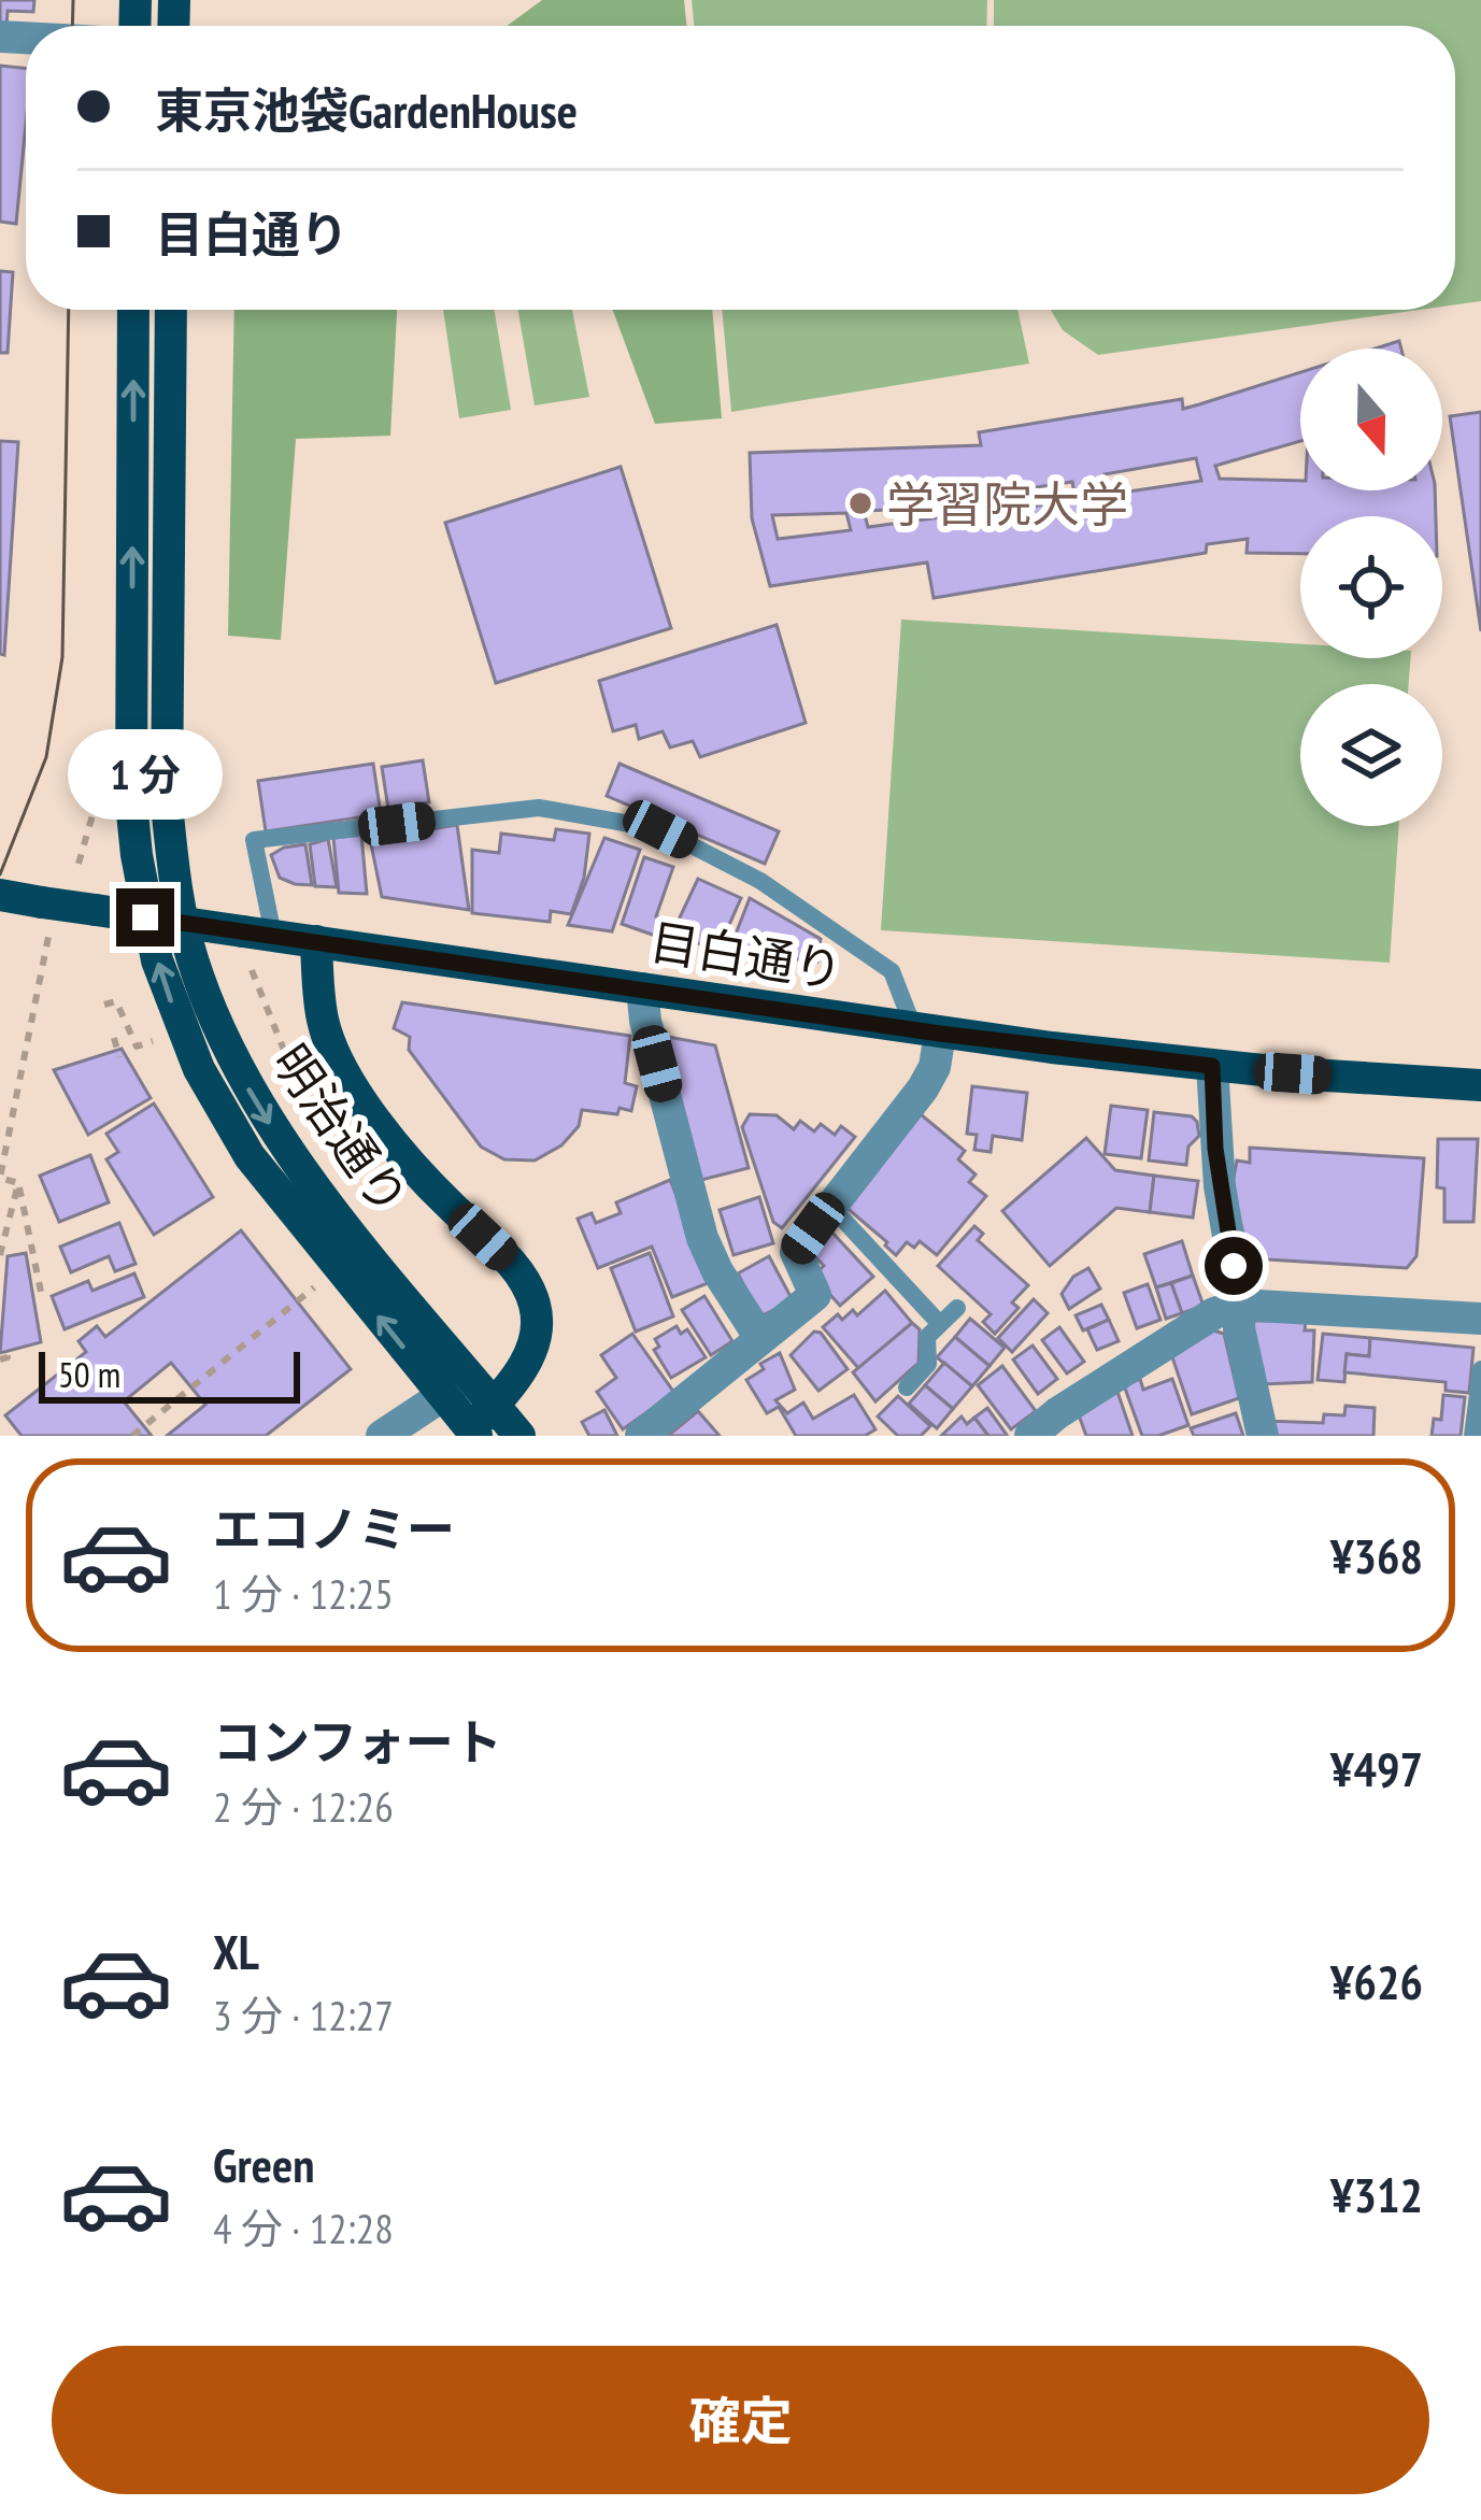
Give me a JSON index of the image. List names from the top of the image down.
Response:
{
  "streets": {
    "main road": ["目白通り", "明治通り"]
  },
  "places": ["学習院大学"],
  "scale_bar": "50 m",
  "north": "bottom",
  "page": {
    "banner": ["東京池袋GardenHouse", "目白通り"],
    "bubble": "1 分",
    "scale": "50 m",
    "list": [
      {
        "name": "エコノミー",
        "note": "1 分 · 12:25",
        "value": "¥368"
      },
      {
        "name": "コンフォート",
        "note": "2 分 · 12:26",
        "value": "¥497"
      },
      {
        "name": "XL",
        "note": "3 分 · 12:27",
        "value": "¥626"
      },
      {
        "name": "Green",
        "note": "4 分 · 12:28",
        "value": "¥312"
      }
    ],
    "buttons": "確定"
  }
}
